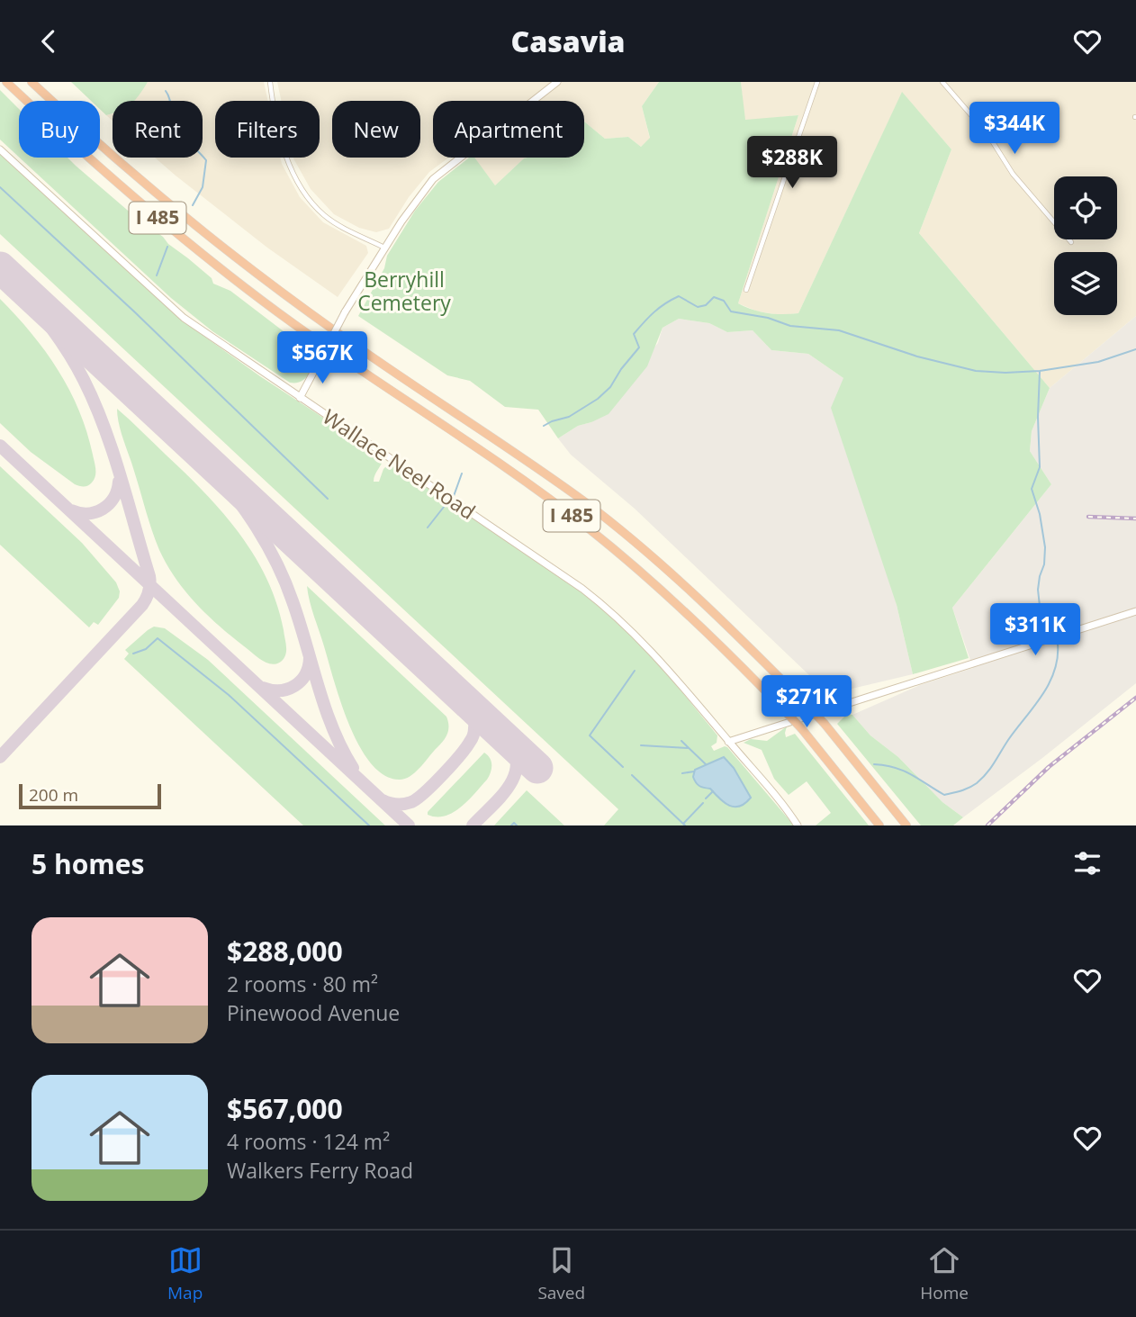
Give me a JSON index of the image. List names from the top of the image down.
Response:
{
  "streets": {
    "highway": ["I 485"],
    "street": ["Wallace Neel Road"]
  },
  "parks": ["Berryhill Cemetery"],
  "scale_bar": "200 m",
  "page": {
    "header": "Casavia",
    "chip": [
      "Buy",
      "Rent",
      "Filters",
      "New",
      "Apartment"
    ],
    "price": [
      "$344K",
      "$288K",
      "$567K",
      "$311K",
      "$271K"
    ],
    "scale": "200 m",
    "heading": "5 homes",
    "list": [
      {
        "name": "$288,000",
        "note": "2 rooms · 80 m² · Pinewood Avenue"
      },
      {
        "name": "$567,000",
        "note": "4 rooms · 124 m² · Walkers Ferry Road"
      }
    ],
    "tabs": ["Map", "Saved", "Home"]
  }
}
